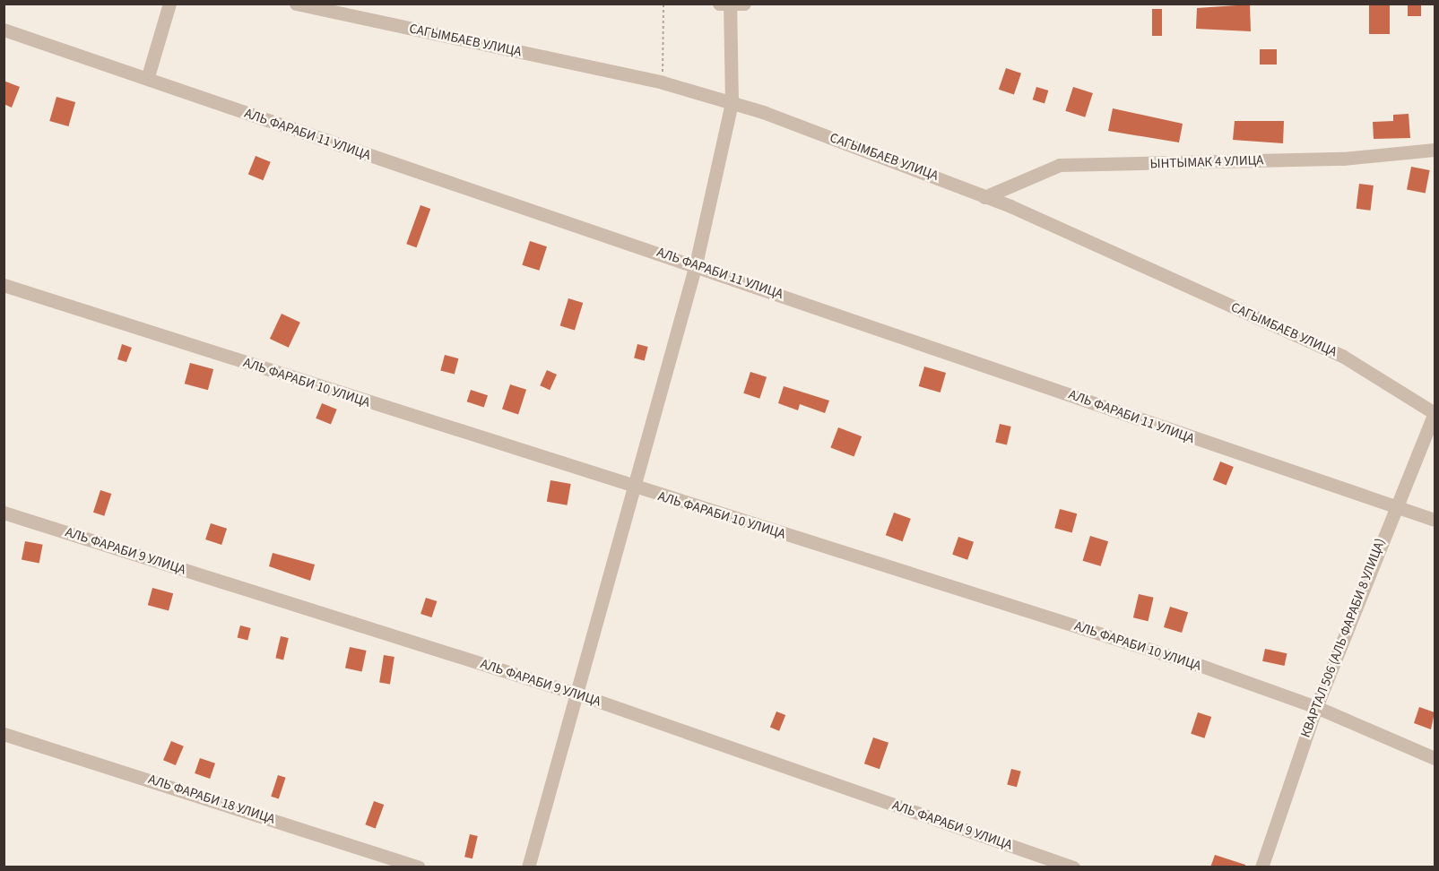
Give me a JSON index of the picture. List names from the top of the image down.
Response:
{
  "streets": {
    "street": [
      "САГЫМБАЕВ УЛИЦА",
      "АЛЬ ФАРАБИ 11 УЛИЦА",
      "ЫНТЫМАК 4 УЛИЦА",
      "АЛЬ ФАРАБИ 10 УЛИЦА",
      "АЛЬ ФАРАБИ 9 УЛИЦА",
      "КВАРТАЛ 506 (АЛЬ ФАРАБИ 8 УЛИЦА)",
      "АЛЬ ФАРАБИ 18 УЛИЦА"
    ]
  },
  "crossings": [
    ["САГЫМБАЕВ УЛИЦА", "ЫНТЫМАК 4 УЛИЦА"],
    ["САГЫМБАЕВ УЛИЦА", "КВАРТАЛ 506 (АЛЬ ФАРАБИ 8 УЛИЦА)"],
    ["АЛЬ ФАРАБИ 11 УЛИЦА", "КВАРТАЛ 506 (АЛЬ ФАРАБИ 8 УЛИЦА)"],
    ["АЛЬ ФАРАБИ 10 УЛИЦА", "КВАРТАЛ 506 (АЛЬ ФАРАБИ 8 УЛИЦА)"]
  ]
}
